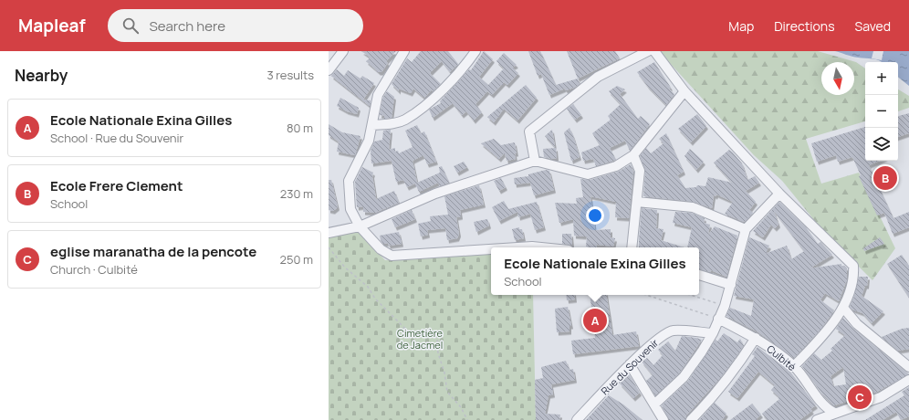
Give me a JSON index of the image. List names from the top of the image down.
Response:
{
  "streets": {
    "street": ["Culbité", "Rue du Souvenir"]
  },
  "parks": ["Cimetière de Jacmel"],
  "north": "bottom",
  "page": {
    "header": "Mapleaf",
    "search": "Search here",
    "nav": ["Map", "Directions", "Saved"],
    "heading": ["Nearby", "3 results"],
    "map_buttons": ["+", "−"],
    "list": [
      {
        "mark": "A",
        "name": "Ecole Nationale Exina Gilles",
        "note": "School · Rue du Souvenir",
        "value": "80 m"
      },
      {
        "mark": "B",
        "name": "Ecole Frere Clement",
        "note": "School",
        "value": "230 m"
      },
      {
        "mark": "C",
        "name": "eglise maranatha de la pencote",
        "note": "Church · Culbité",
        "value": "250 m"
      }
    ],
    "pins": ["B", "A", "C"],
    "popup": ["Ecole Nationale Exina Gilles", "School"]
  }
}
